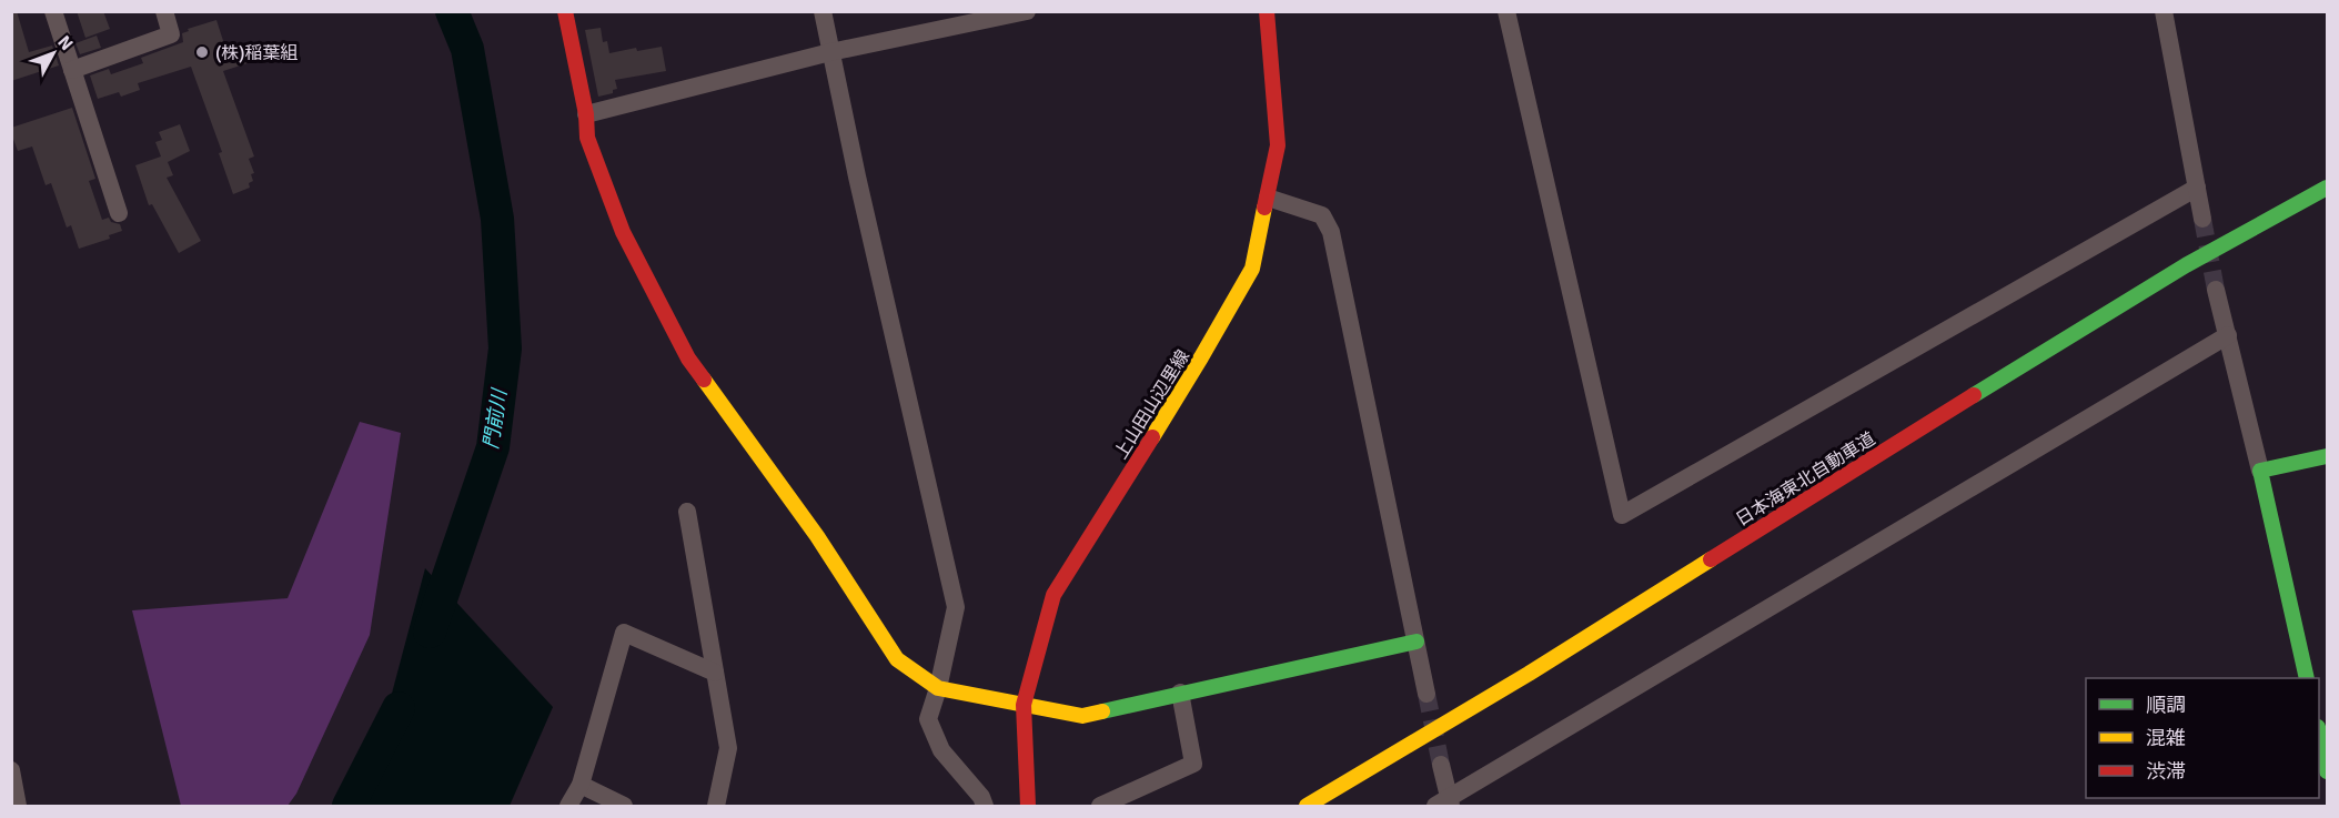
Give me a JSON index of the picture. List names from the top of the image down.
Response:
{
  "streets": {
    "main road": ["上山田山辺里線", "日本海東北自動車道"]
  },
  "water": ["門前川"],
  "places": ["(株)稲葉組"],
  "legend": ["順調", "混雑", "渋滞"],
  "north": "top right"
}
